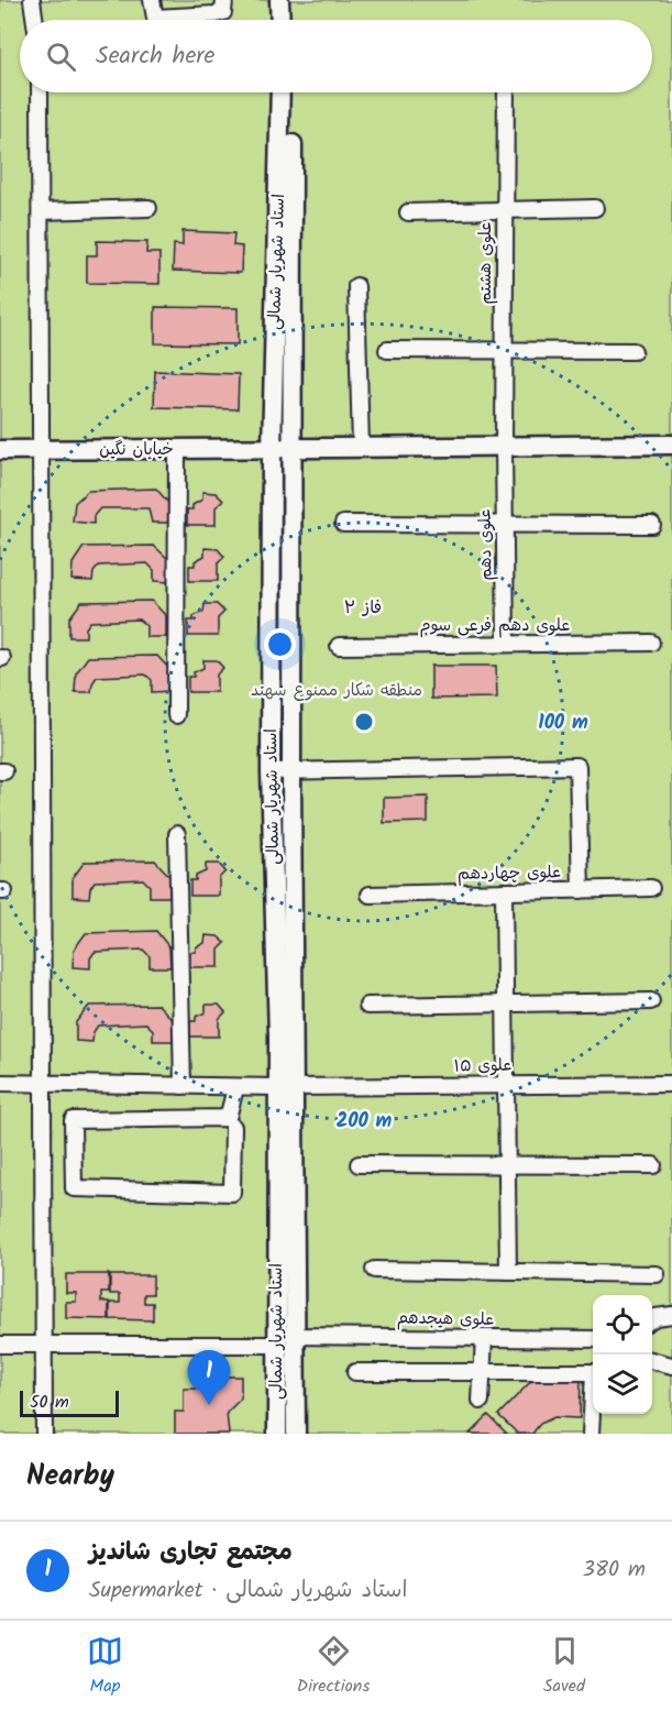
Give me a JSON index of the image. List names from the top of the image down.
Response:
{
  "streets": {
    "street": [
      "استاد شهریار شمالی",
      "علوی هشتم",
      "خیابان نگین",
      "علوی دهم",
      "علوی دهم فرعی سوم",
      "علوی چهاردهم",
      "علوی ۱۵",
      "علوی هیجدهم"
    ]
  },
  "crossings": [
    ["استاد شهریار شمالی", "خیابان نگین"],
    ["استاد شهریار شمالی", "علوی ۱۵"],
    ["استاد شهریار شمالی", "علوی هیجدهم"],
    ["علوی هشتم", "خیابان نگین"],
    ["علوی هشتم", "علوی دهم"],
    ["خیابان نگین", "علوی دهم"],
    ["علوی دهم", "علوی دهم فرعی سوم"]
  ],
  "districts": ["فاز ۲"],
  "parks": ["منطقه شکار ممنوع سهند"],
  "scale_bar": "50 m",
  "page": {
    "search": "Search here",
    "pins": "1",
    "scale": "50 m",
    "heading": "Nearby",
    "list": [
      {
        "mark": "1",
        "name": "مجتمع تجاری شاندیز",
        "note": "Supermarket · استاد شهریار شمالی",
        "value": "380 m"
      }
    ],
    "nav": ["Map", "Directions", "Saved"]
  },
  "rings": ["100 m", "200 m"]
}
